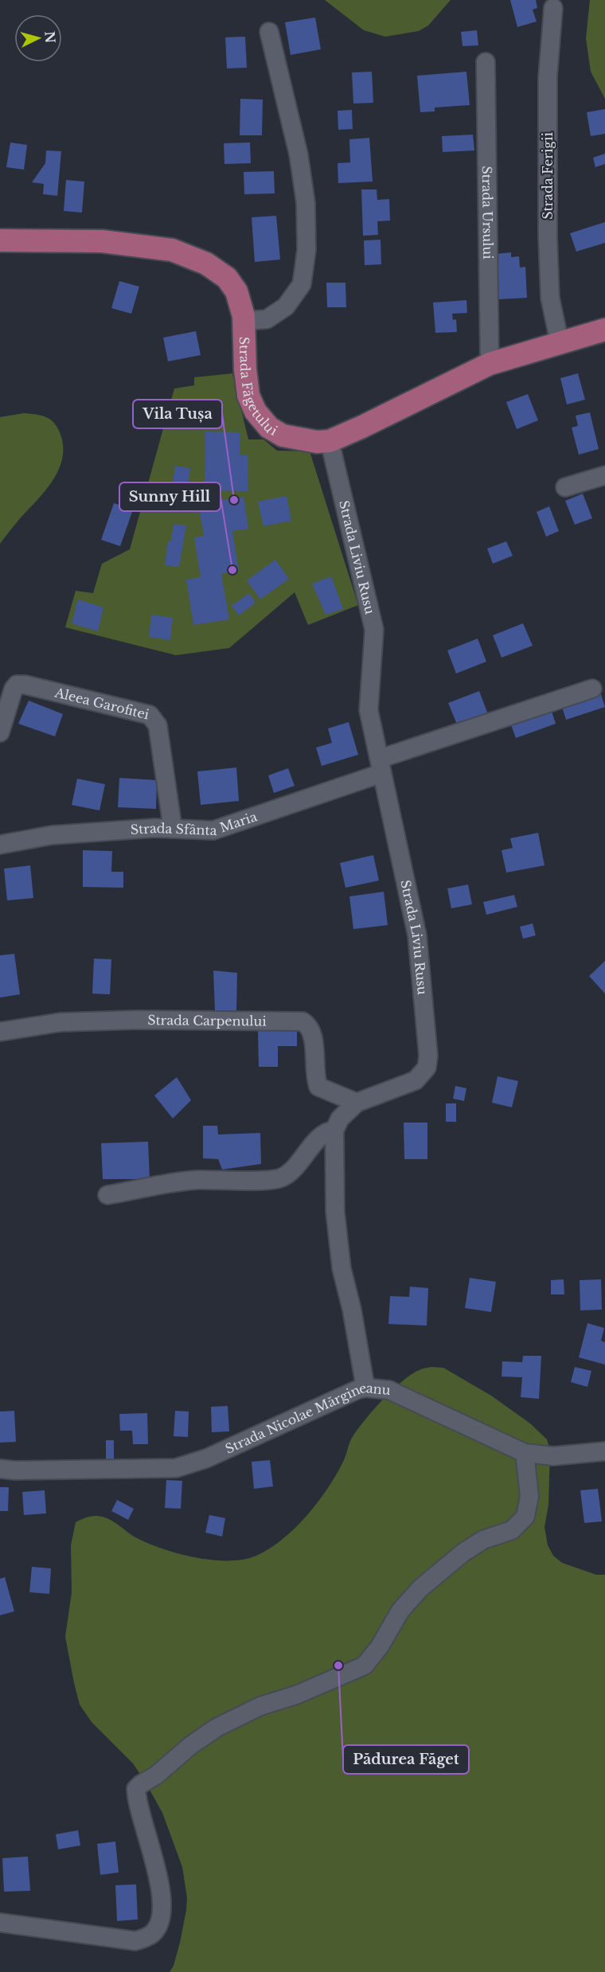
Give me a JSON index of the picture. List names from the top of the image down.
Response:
{
  "streets": {
    "main road": ["Strada Făgetului"],
    "street": [
      "Strada Ferigii",
      "Strada Ursului",
      "Strada Liviu Rusu",
      "Aleea Garofitei",
      "Strada Sfânta Maria",
      "Strada Carpenului",
      "Strada Nicolae Mărgineanu"
    ]
  },
  "crossings": [
    ["Strada Ferigii", "Strada Făgetului"],
    ["Strada Ursului", "Strada Făgetului"],
    ["Strada Făgetului", "Strada Liviu Rusu"],
    ["Strada Liviu Rusu", "Strada Sfânta Maria"],
    ["Strada Liviu Rusu", "Strada Carpenului"],
    ["Aleea Garofitei", "Strada Sfânta Maria"]
  ],
  "places": ["Vila Tușa", "Sunny Hill", "Pădurea Făget"],
  "north": "right"
}
